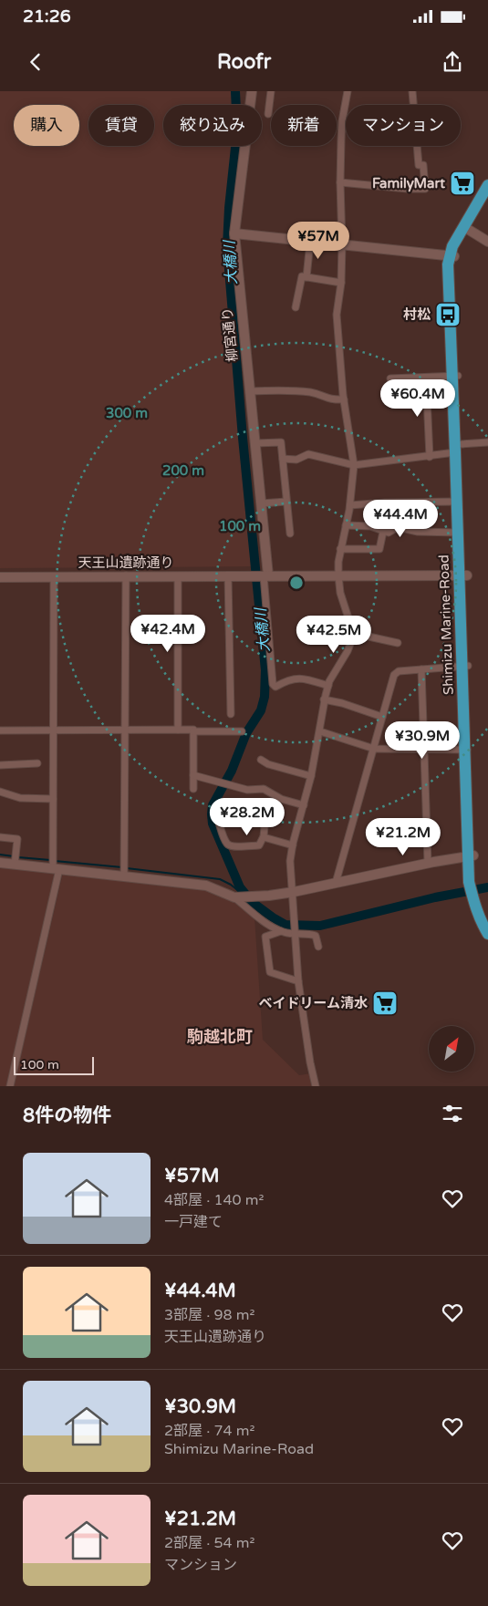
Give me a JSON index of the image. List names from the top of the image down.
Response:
{
  "streets": {
    "highway": ["Shimizu Marine-Road"],
    "street": ["柳宮通り", "天王山遺跡通り"]
  },
  "crossings": [
    ["柳宮通り", "天王山遺跡通り"]
  ],
  "districts": ["駒越北町"],
  "water": ["大橋川"],
  "places": {
    "supermarket": ["FamilyMart", "ベイドリーム清水"],
    "bus stop": ["村松"]
  },
  "scale_bar": "100 m",
  "north": "top right",
  "page": {
    "status": "21:26",
    "header": "Roofr",
    "chip": [
      "購入",
      "賃貸",
      "絞り込み",
      "新着",
      "マンション"
    ],
    "price": [
      "¥57M",
      "¥60.4M",
      "¥44.4M",
      "¥42.4M",
      "¥42.5M",
      "¥30.9M",
      "¥28.2M",
      "¥21.2M"
    ],
    "scale": "100 m",
    "heading": "8件の物件",
    "list": [
      {
        "name": "¥57M",
        "note": "4部屋 · 140 m² · 一戸建て"
      },
      {
        "name": "¥44.4M",
        "note": "3部屋 · 98 m² · 天王山遺跡通り"
      },
      {
        "name": "¥30.9M",
        "note": "2部屋 · 74 m² · Shimizu Marine-Road"
      },
      {
        "name": "¥21.2M",
        "note": "2部屋 · 54 m² · マンション"
      }
    ]
  },
  "rings": ["300 m", "200 m", "100 m"]
}
